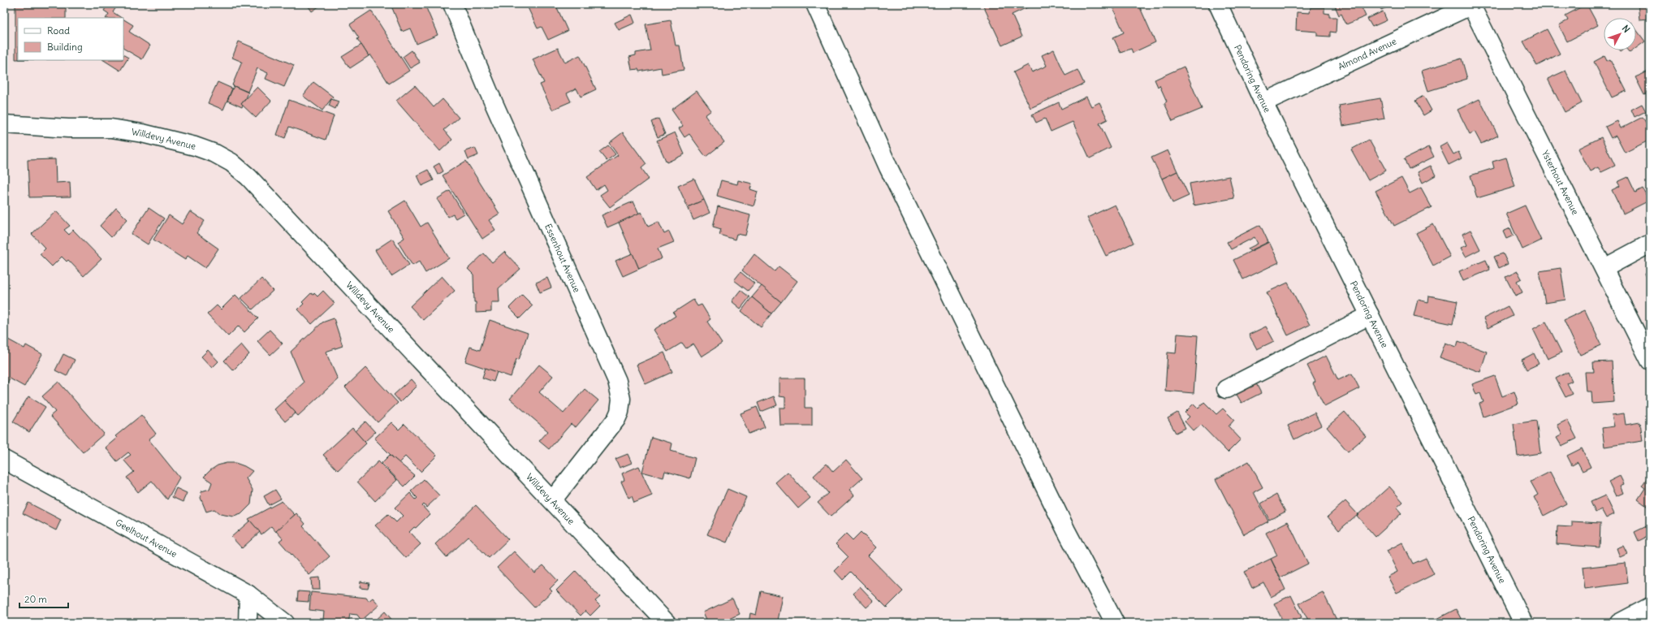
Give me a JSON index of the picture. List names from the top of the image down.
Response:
{
  "streets": {
    "main road": [
      "Almond Avenue",
      "Pendoring Avenue",
      "Willdevy Avenue",
      "Ysterhout Avenue",
      "Essenhout Avenue",
      "Geelhout Avenue"
    ]
  },
  "crossings": [
    ["Almond Avenue", "Pendoring Avenue"],
    ["Almond Avenue", "Ysterhout Avenue"],
    ["Willdevy Avenue", "Essenhout Avenue"]
  ],
  "legend": ["Road", "Building"],
  "scale_bar": "20 m",
  "north": "top right"
}
